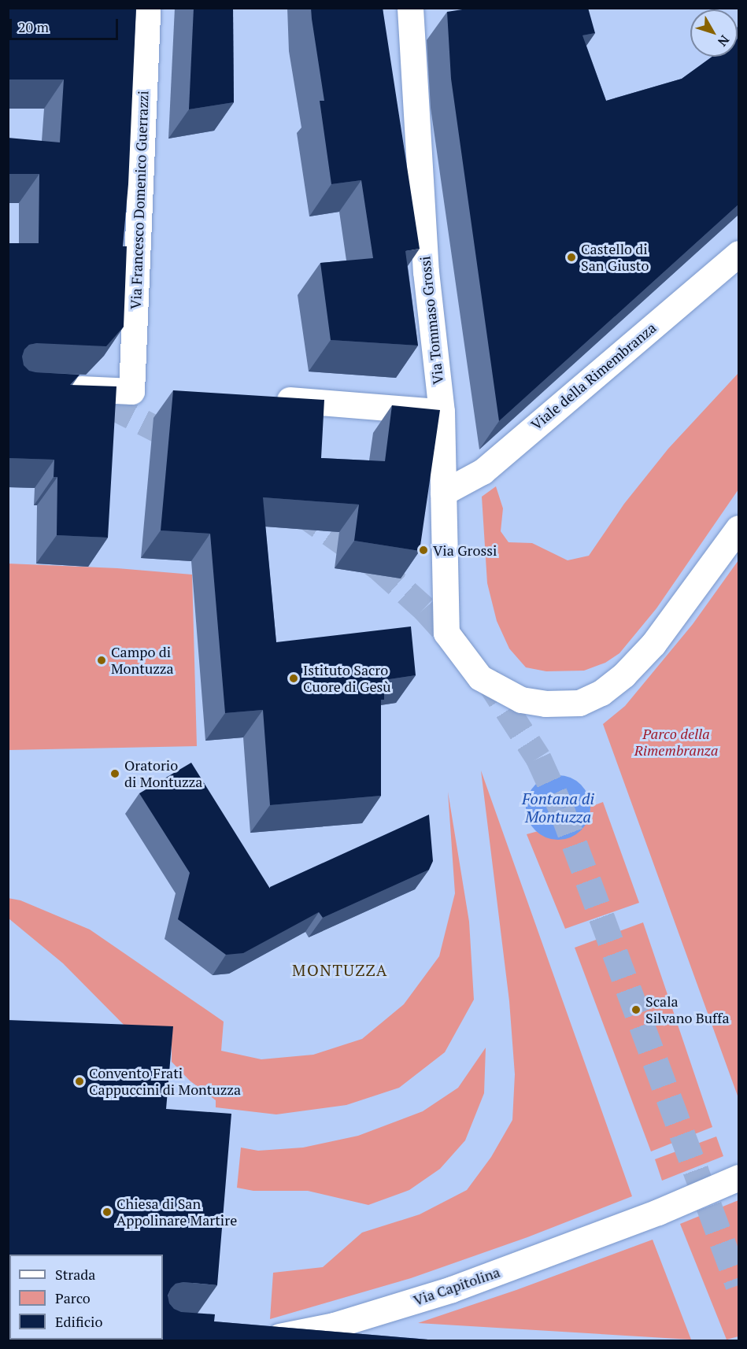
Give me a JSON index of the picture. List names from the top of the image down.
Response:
{
  "streets": {
    "street": [
      "Via Francesco Domenico Guerrazzi",
      "Via Tommaso Grossi",
      "Viale della Rimembranza",
      "Via Capitolina"
    ]
  },
  "crossings": [
    ["Via Tommaso Grossi", "Viale della Rimembranza"]
  ],
  "districts": ["MONTUZZA"],
  "water": ["Fontana di Montuzza"],
  "parks": ["Parco della Rimembranza"],
  "places": [
    "Castello di San Giusto",
    "Via Grossi",
    "Campo di Montuzza",
    "Istituto Sacro Cuore di Gesù",
    "Oratorio di Montuzza",
    "Scala Silvano Buffa",
    "Convento Frati Cappuccini di Montuzza",
    "Chiesa di San Appolinare Martire"
  ],
  "legend": ["Strada", "Parco", "Edificio"],
  "scale_bar": "20 m",
  "north": "bottom right"
}
